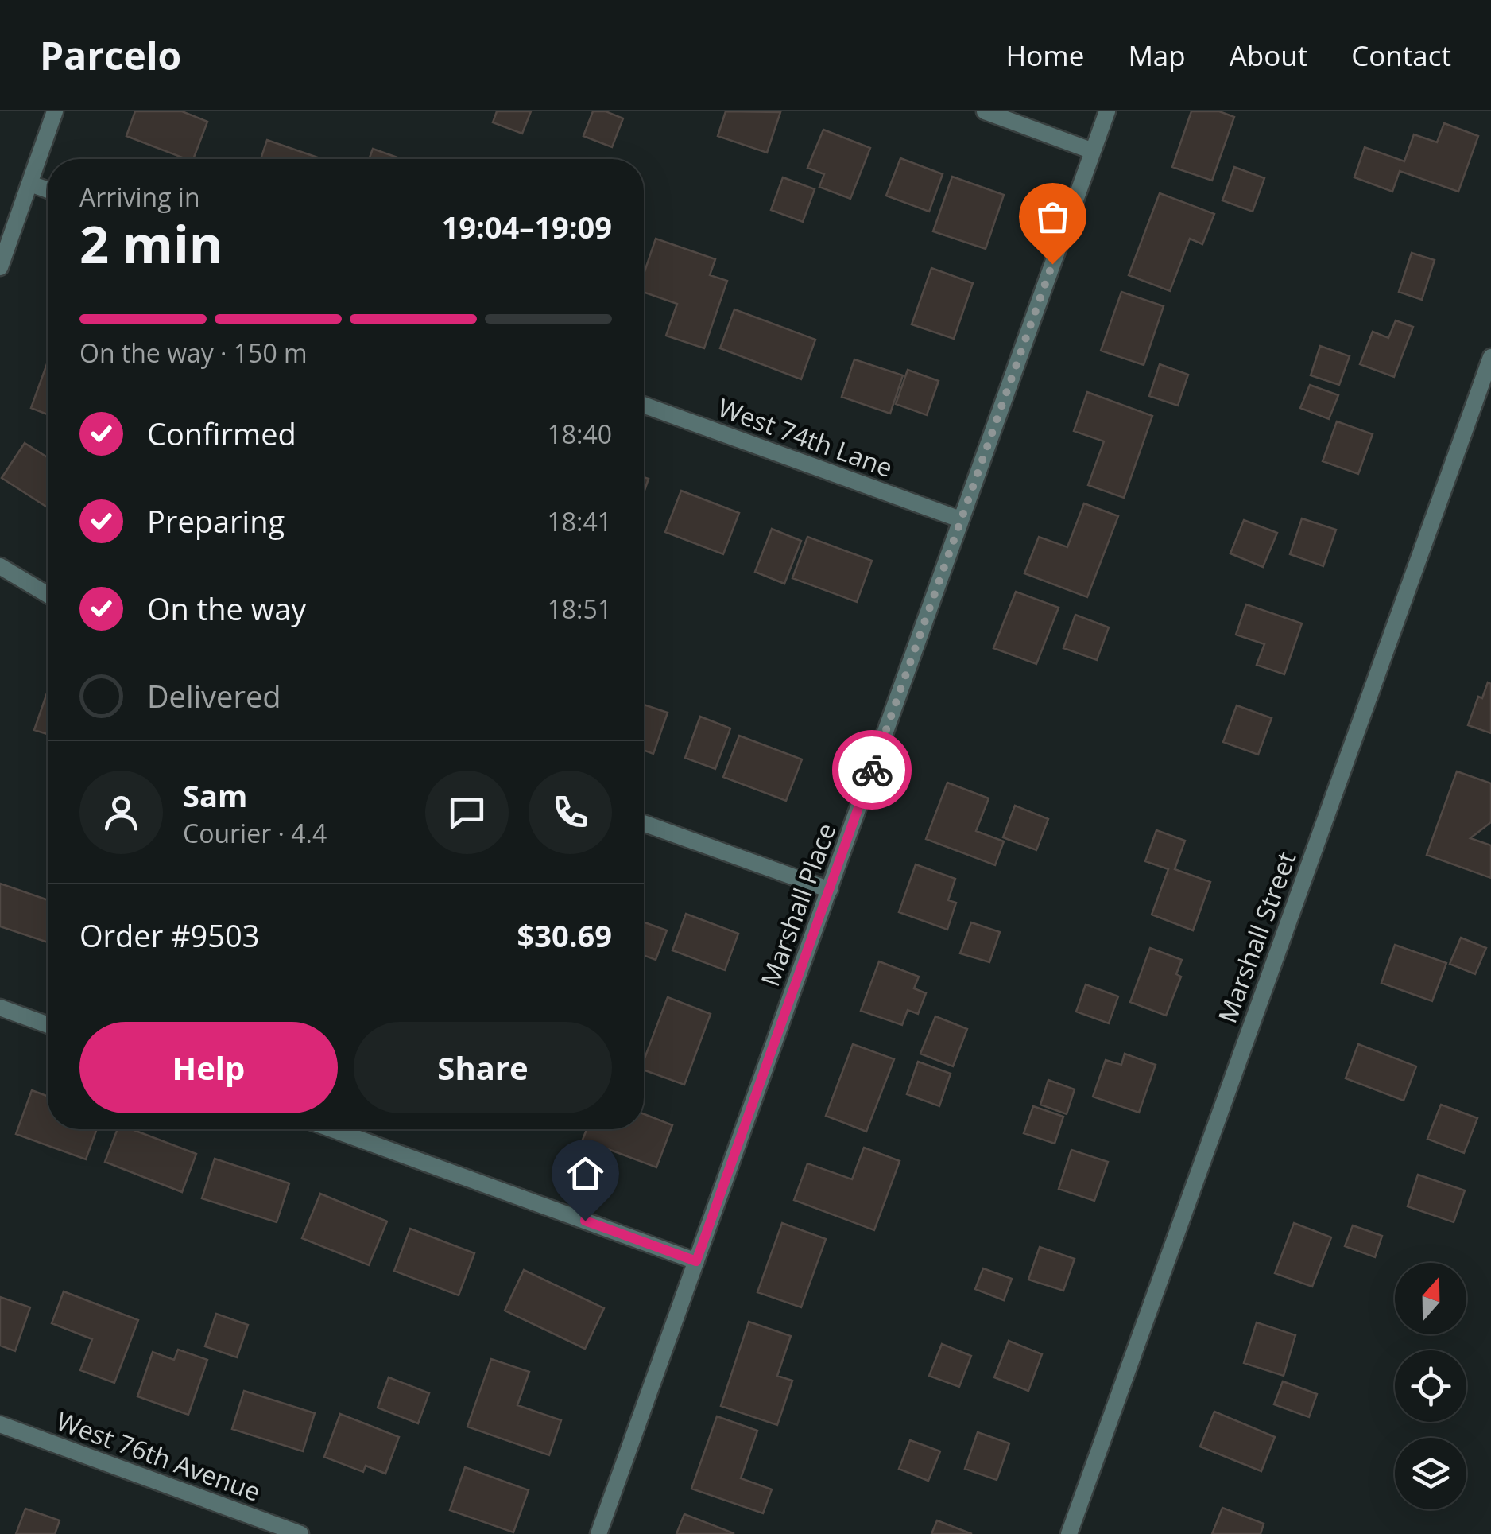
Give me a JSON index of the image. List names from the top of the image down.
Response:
{
  "streets": {
    "street": [
      "West 74th Lane",
      "Marshall Place",
      "Marshall Street",
      "West 76th Avenue"
    ]
  },
  "crossings": [
    ["West 74th Lane", "Marshall Place"]
  ],
  "north": "top",
  "page": {
    "header": "Parcelo",
    "nav": [
      "Home",
      "Map",
      "About",
      "Contact"
    ],
    "heading": ["2 min", "Arriving in", "19:04–19:09"],
    "panel": [
      "Sam",
      "Courier · 4.4",
      "Order #9503",
      "$30.69"
    ],
    "bar": "On the way · 150 m",
    "list": [
      ["Confirmed", "18:40"],
      ["Preparing", "18:41"],
      ["On the way", "18:51"],
      "Delivered"
    ],
    "buttons": ["Help", "Share"]
  }
}
